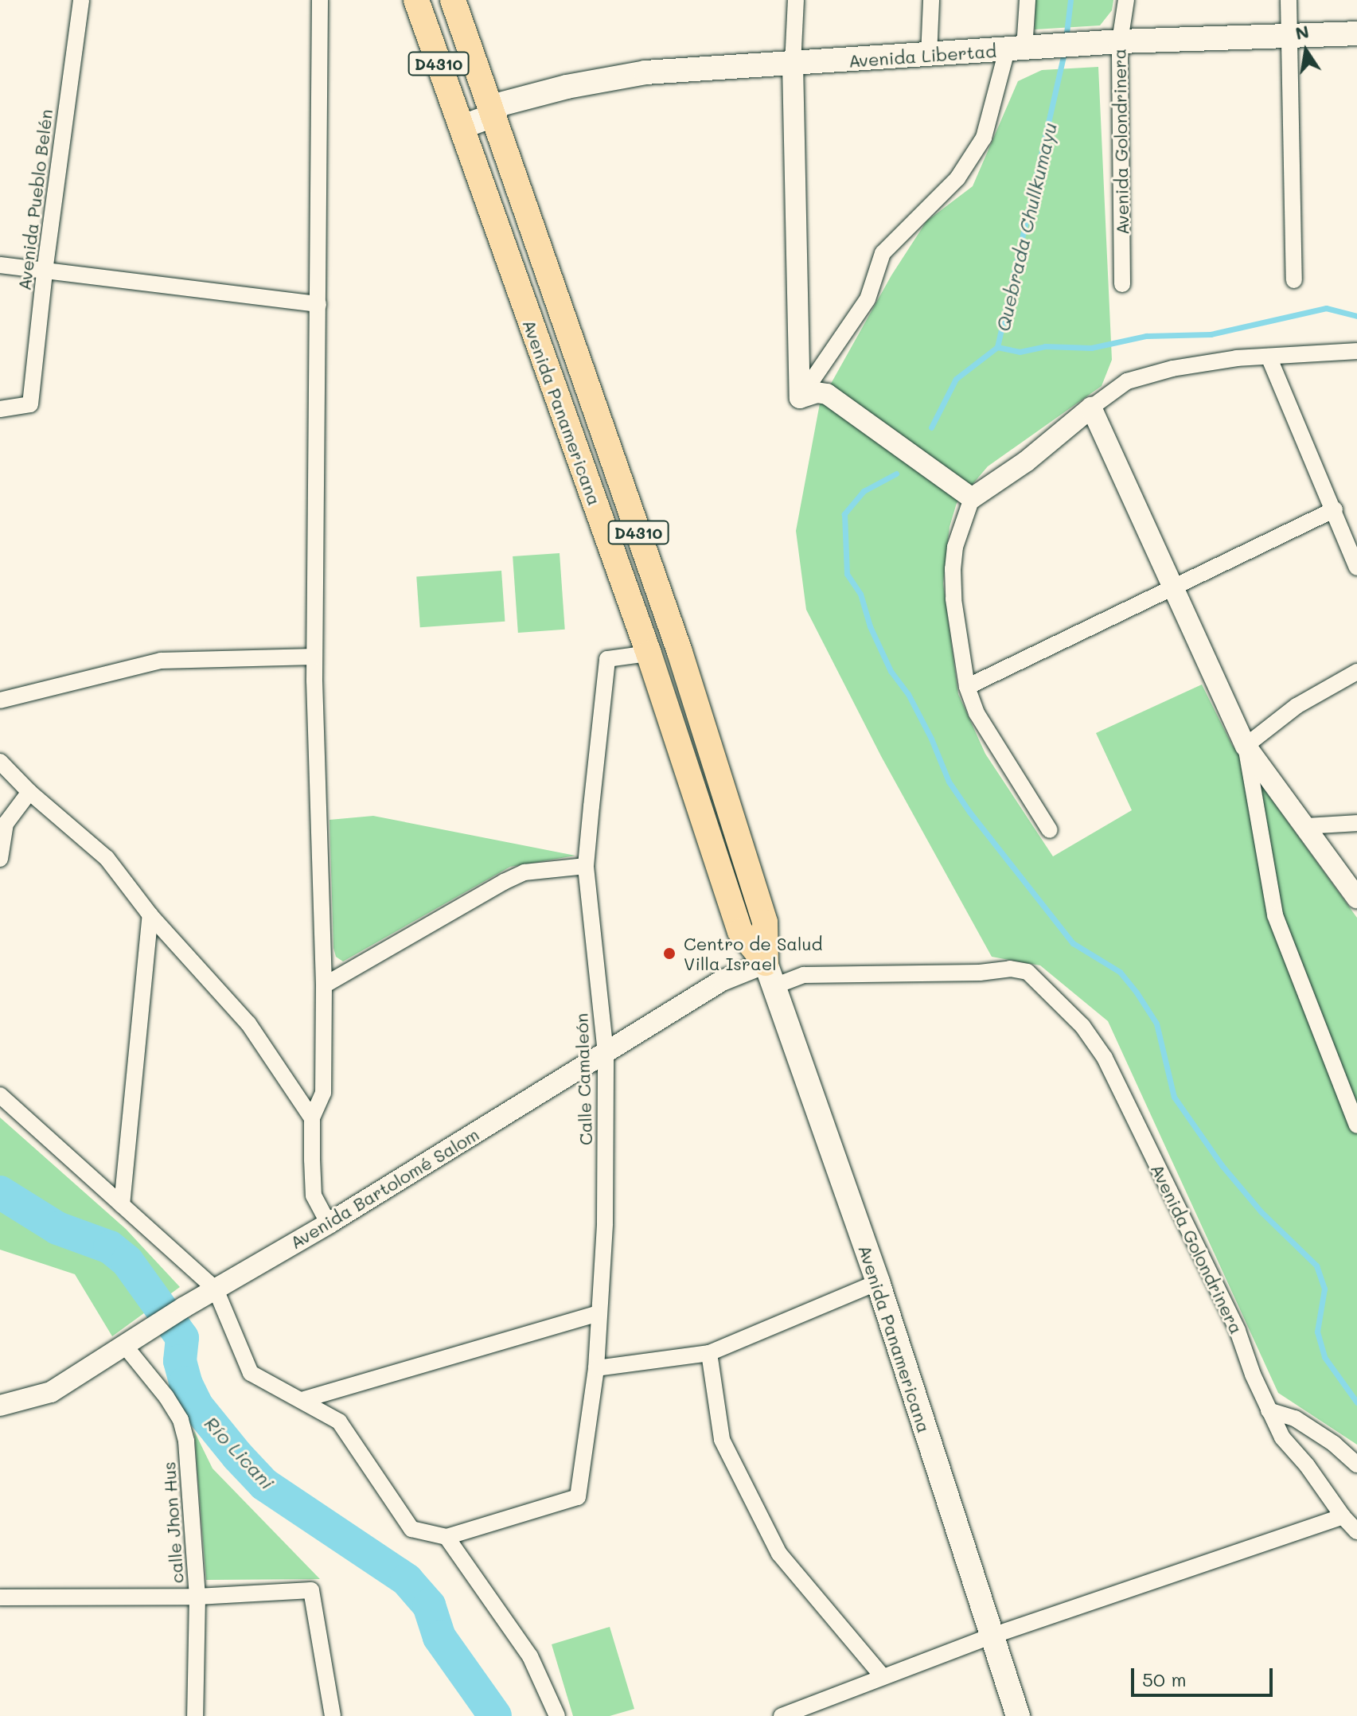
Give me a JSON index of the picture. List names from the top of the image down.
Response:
{
  "streets": {
    "main road": ["Avenida Libertad", "D4310", "Avenida Panamericana"],
    "street": [
      "Avenida Golondrinera",
      "Avenida Pueblo Belén",
      "Calle Camaleón",
      "Avenida Bartolomé Salom",
      "calle Jhon Hus"
    ]
  },
  "crossings": [
    ["Avenida Libertad", "Avenida Golondrinera"],
    ["Avenida Libertad", "Avenida Panamericana"],
    ["Avenida Golondrinera", "Avenida Panamericana"],
    ["Avenida Golondrinera", "Avenida Bartolomé Salom"],
    ["Avenida Panamericana", "Calle Camaleón"],
    ["Avenida Panamericana", "Avenida Bartolomé Salom"],
    ["Calle Camaleón", "Avenida Bartolomé Salom"],
    ["Avenida Bartolomé Salom", "calle Jhon Hus"]
  ],
  "water": ["Quebrada Chullkumayu", "Río Licani"],
  "places": ["Centro de Salud Villa Israel"],
  "scale_bar": "50 m",
  "north": "top"
}
